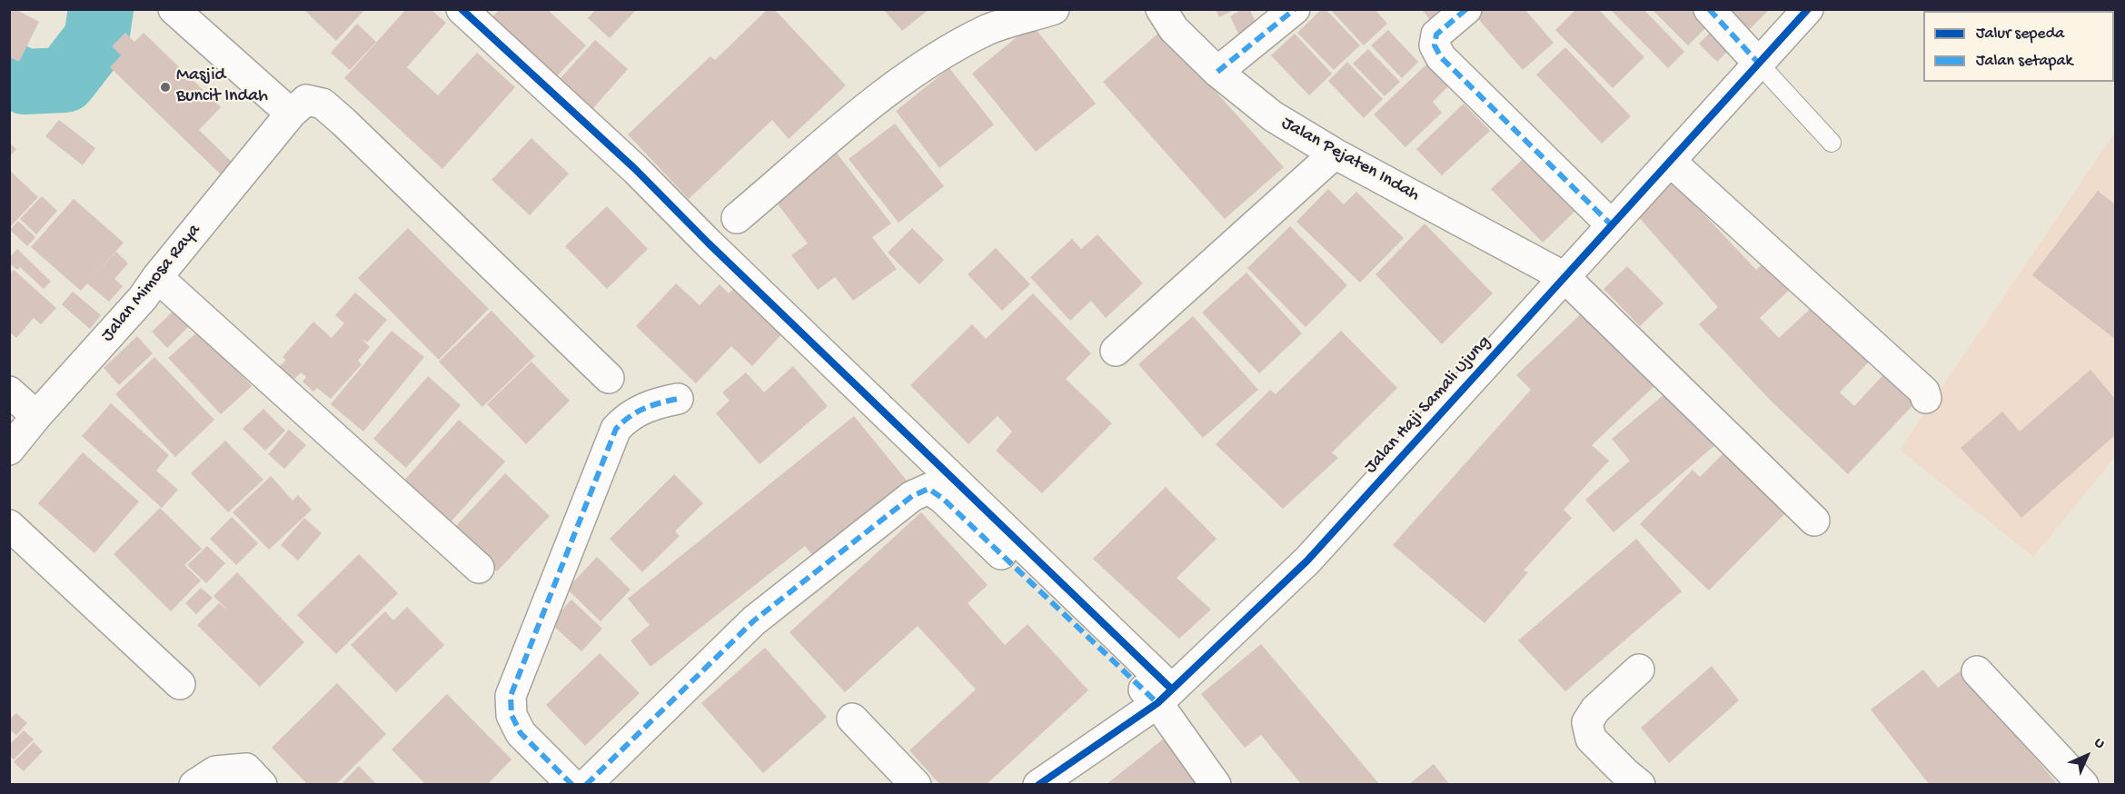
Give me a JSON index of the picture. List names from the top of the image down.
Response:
{
  "streets": {
    "street": ["Jalan Pejaten Indah", "Jalan Mimosa Raya", "Jalan Haji Samali Ujung"]
  },
  "crossings": [
    ["Jalan Pejaten Indah", "Jalan Haji Samali Ujung"]
  ],
  "places": ["Masjid Buncit Indah"],
  "legend": ["Jalur sepeda", "Jalan setapak"],
  "north": "top right"
}
